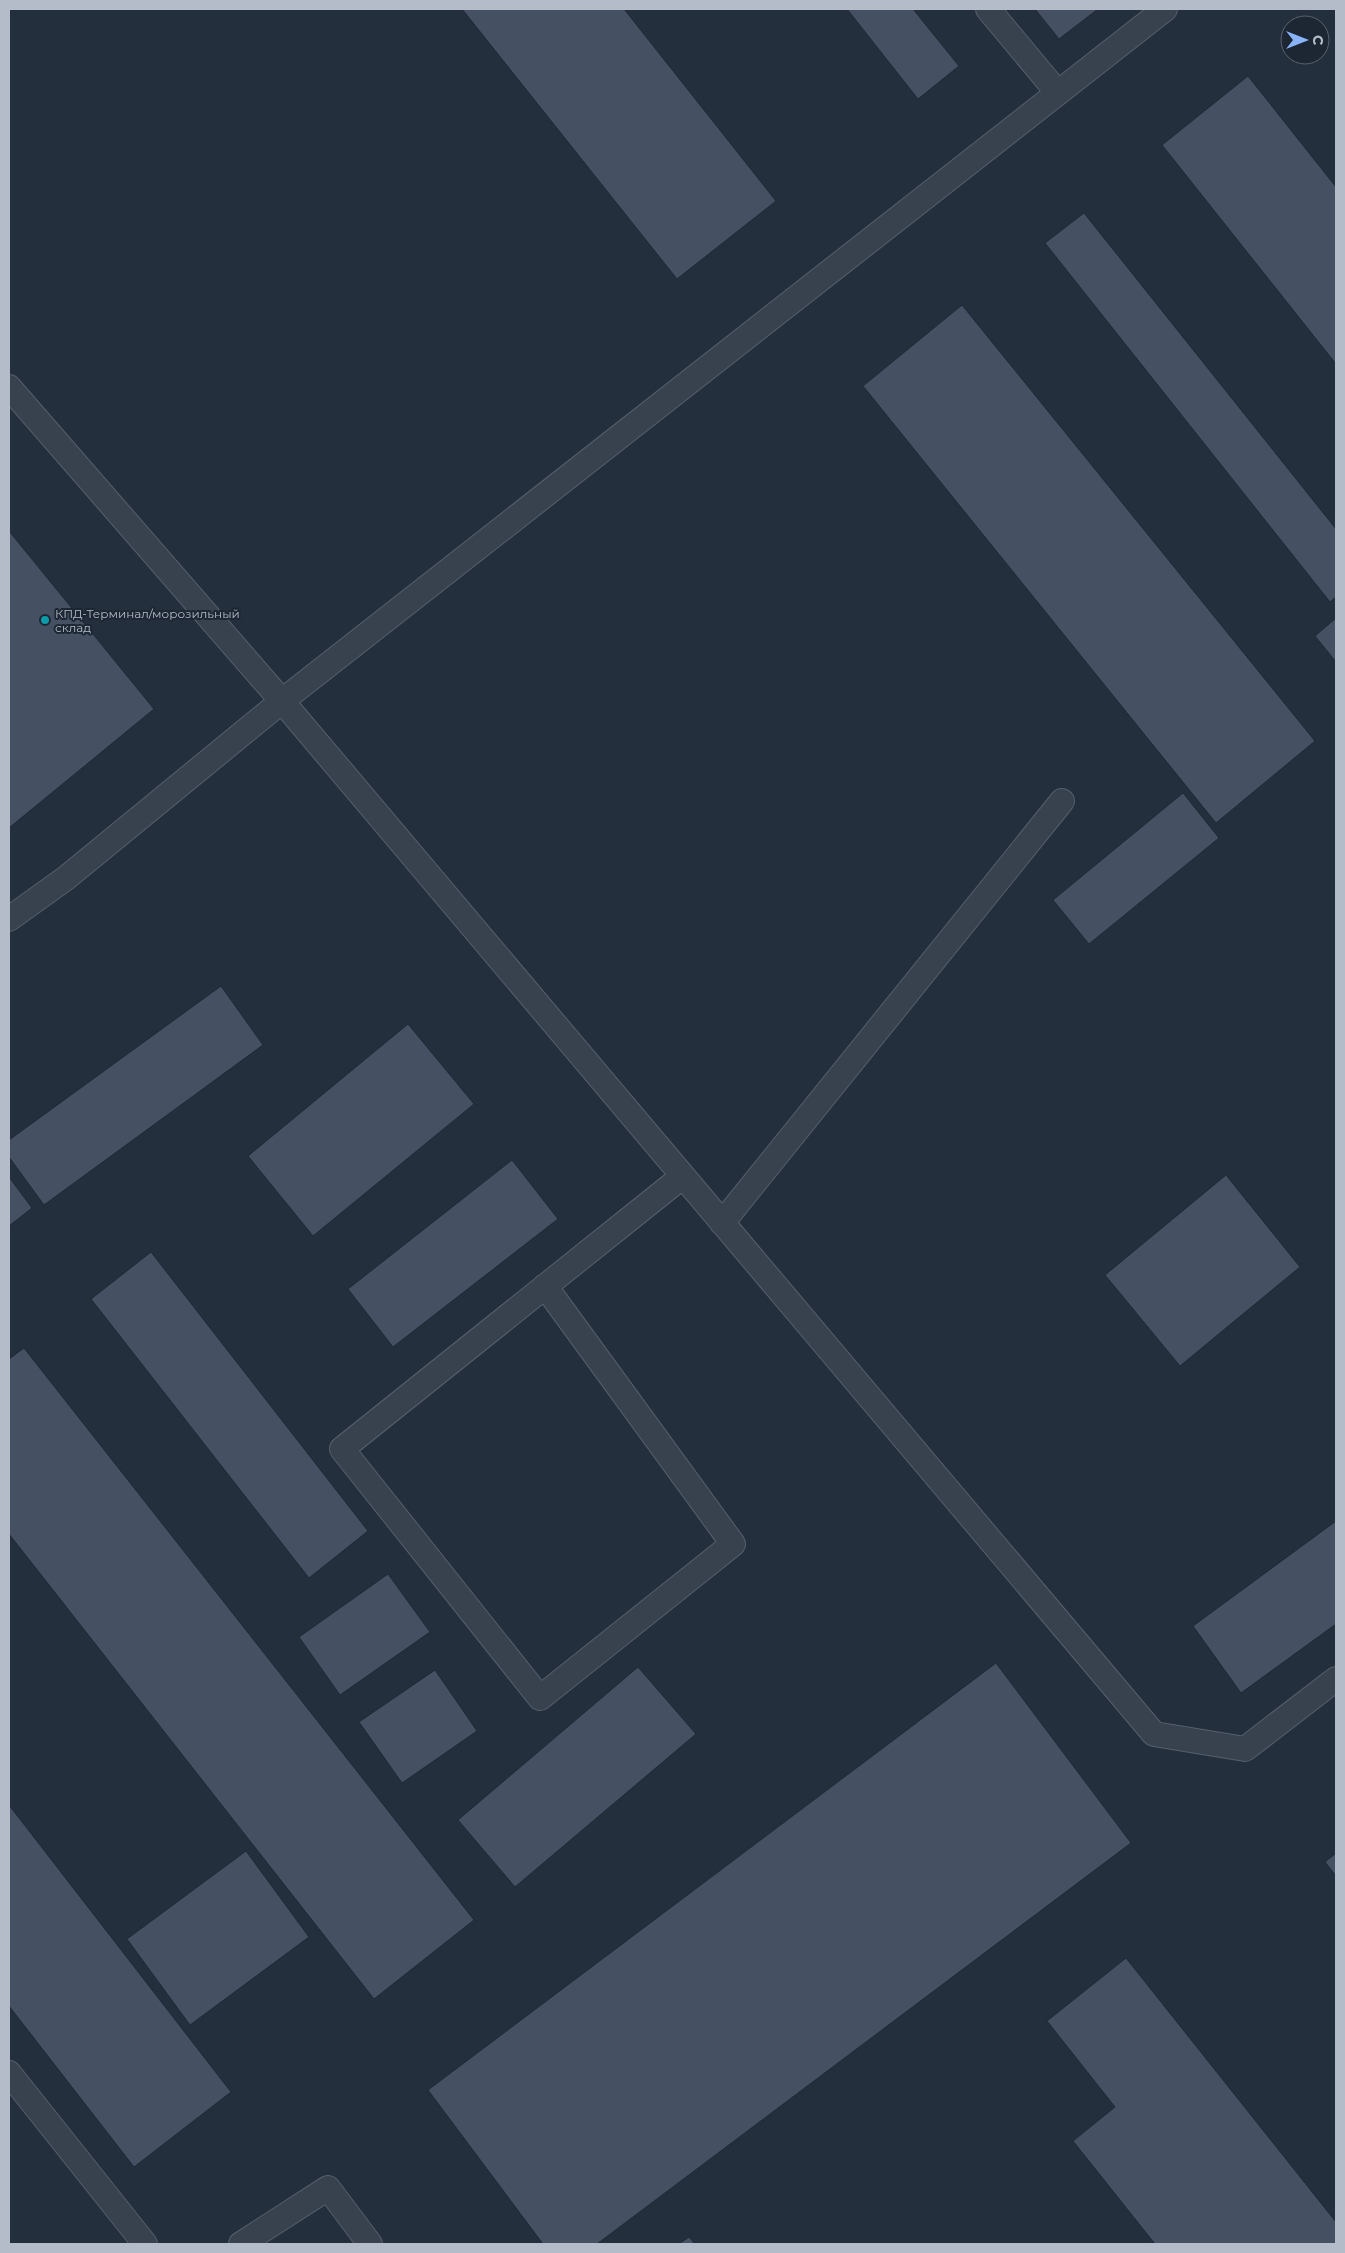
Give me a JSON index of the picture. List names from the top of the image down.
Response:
{
  "places": ["КПД-Терминал/морозильный склад"],
  "north": "right"
}
